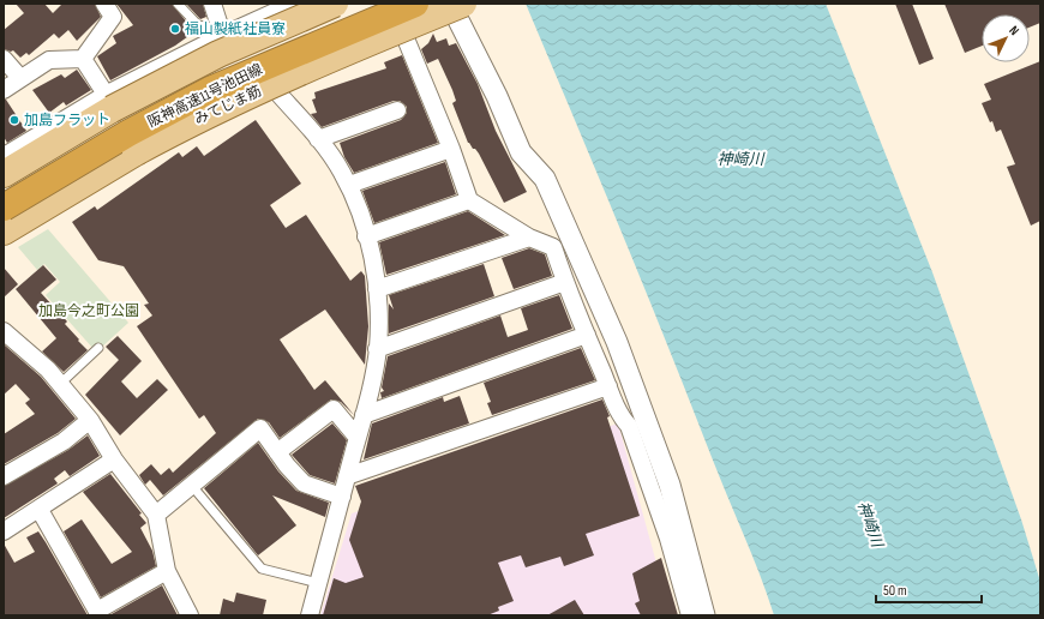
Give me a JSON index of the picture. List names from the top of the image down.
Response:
{
  "streets": {
    "highway": ["阪神高速11号池田線"],
    "main road": ["みてじま筋"]
  },
  "water": ["神崎川"],
  "parks": ["加島今之町公園"],
  "places": ["福山製紙社員寮", "加島フラット"],
  "scale_bar": "50 m",
  "north": "top right"
}
